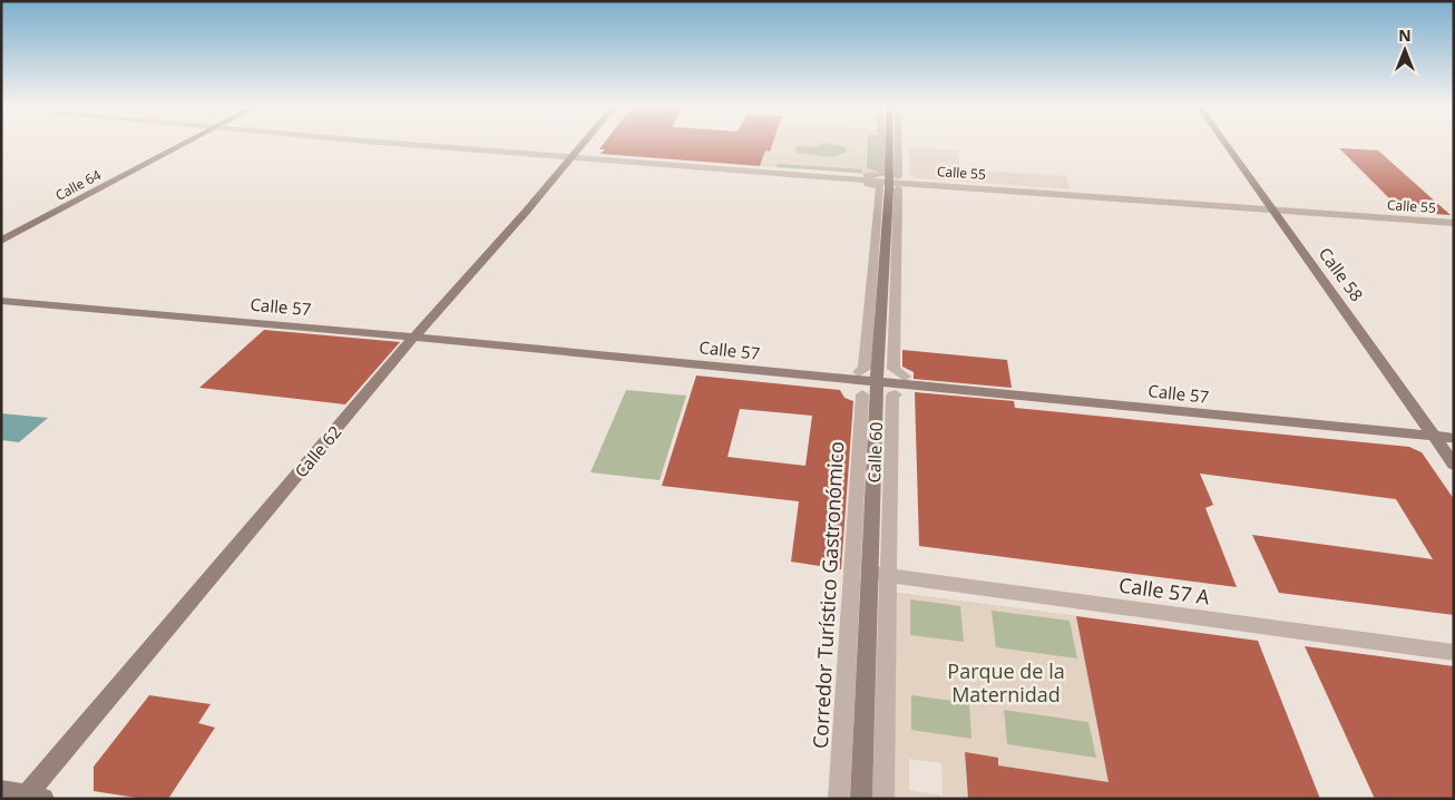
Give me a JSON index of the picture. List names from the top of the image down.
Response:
{
  "streets": {
    "main road": [
      "Calle 64",
      "Calle 58",
      "Calle 57",
      "Calle 62",
      "Calle 60"
    ],
    "street": ["Calle 55", "Calle 57 A", "Corredor Turístico Gastronómico"]
  },
  "crossings": [
    ["Calle 55", "Calle 58"],
    ["Calle 55", "Calle 62"],
    ["Calle 55", "Calle 60"],
    ["Calle 58", "Calle 57"],
    ["Calle 57", "Calle 62"],
    ["Calle 57", "Calle 60"],
    ["Calle 60", "Calle 57 A"]
  ],
  "parks": ["Parque de la Maternidad"],
  "north": "top"
}
